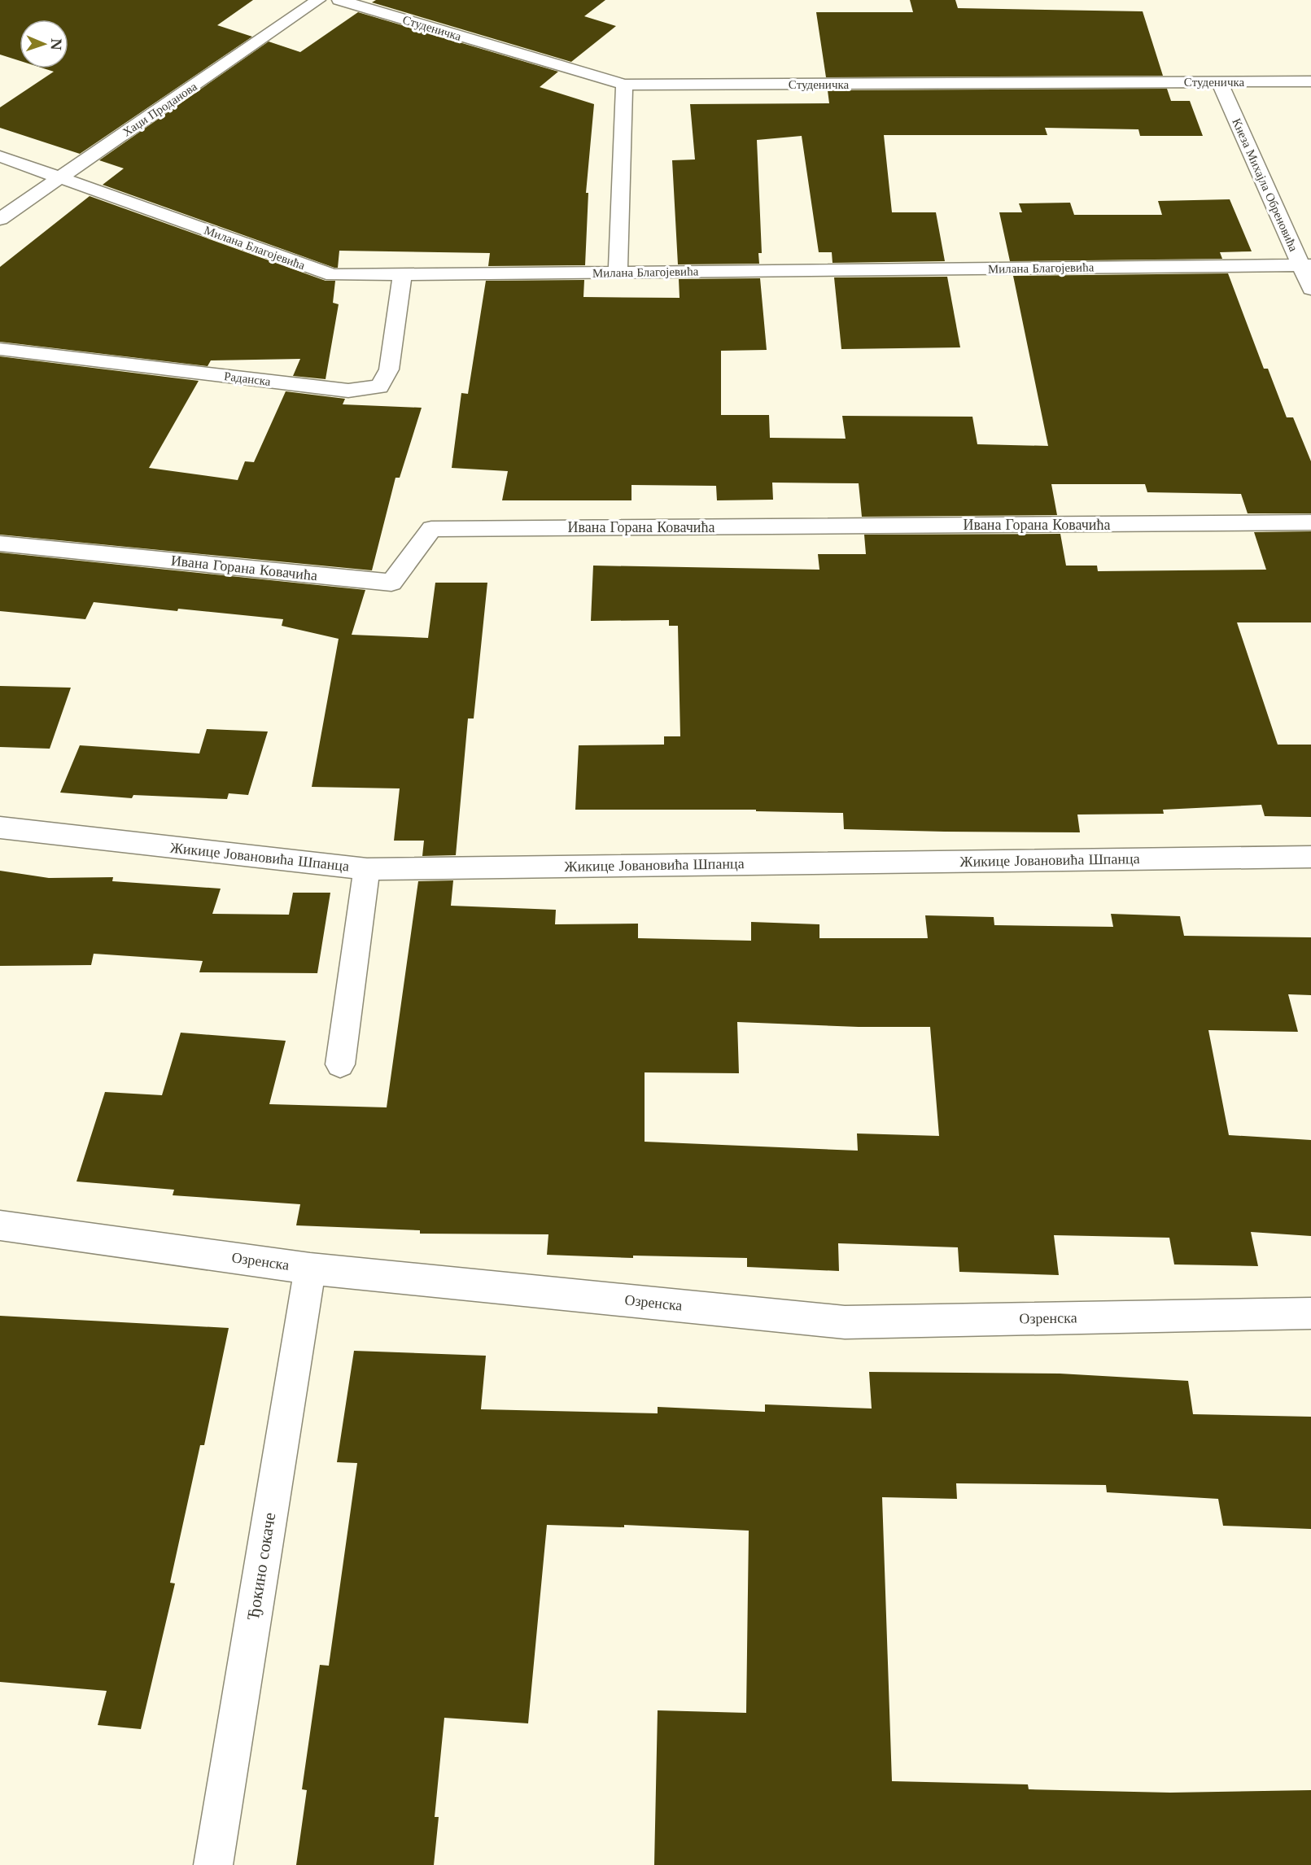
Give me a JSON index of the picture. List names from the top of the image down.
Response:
{
  "streets": {
    "street": [
      "Студеничка",
      "Хаџи Проданова",
      "Кнеза Михајла Обреновића",
      "Милана Благојевића",
      "Раданска",
      "Ивана Горана Ковачића",
      "Жикице Јовановића Шпанца",
      "Озренска",
      "Ђокино сокаче"
    ]
  },
  "crossings": [
    ["Студеничка", "Кнеза Михајла Обреновића"],
    ["Хаџи Проданова", "Милана Благојевића"],
    ["Кнеза Михајла Обреновића", "Милана Благојевића"],
    ["Милана Благојевића", "Раданска"],
    ["Озренска", "Ђокино сокаче"]
  ],
  "north": "right"
}
